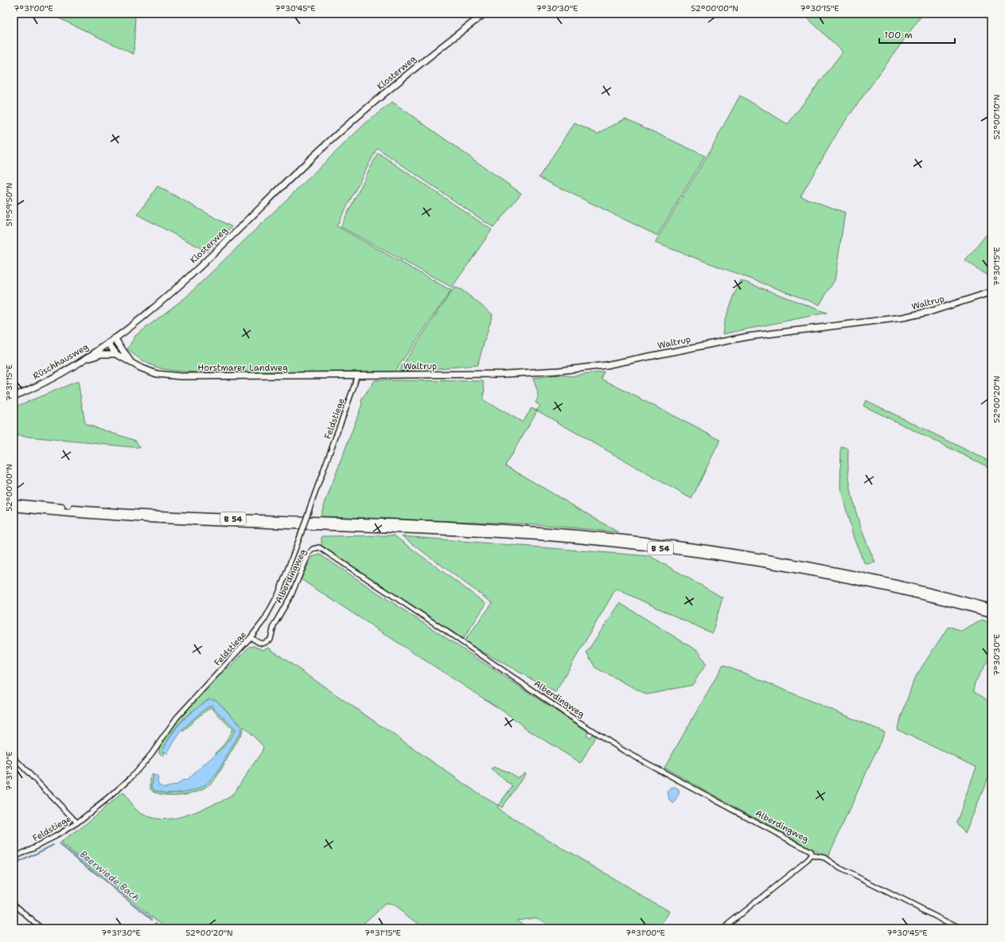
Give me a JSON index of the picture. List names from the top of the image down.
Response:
{
  "streets": {
    "highway": ["B 54"],
    "main road": [
      "Klosterweg",
      "Waltrup",
      "Rüschhausweg",
      "Horstmarer Landweg"
    ],
    "street": ["Feldstiege", "Alberdingweg"]
  },
  "crossings": [
    ["Klosterweg", "Rüschhausweg"],
    ["Klosterweg", "Horstmarer Landweg"],
    ["Waltrup", "Horstmarer Landweg"],
    ["Waltrup", "Feldstiege"],
    ["Rüschhausweg", "Horstmarer Landweg"],
    ["Horstmarer Landweg", "Feldstiege"],
    ["Feldstiege", "Alberdingweg"]
  ],
  "water": ["Beerwiede Bach"],
  "scale_bar": "100 m",
  "coordinates": [
    "7°31'00\"E",
    "7°30'45\"E",
    "7°30'30\"E",
    "52°00'00\"N",
    "7°30'15\"E",
    "52°00'10\"N",
    "51°59'50\"N",
    "7°31'15\"E",
    "52°00'20\"N",
    "7°31'30\"E"
  ]
}
